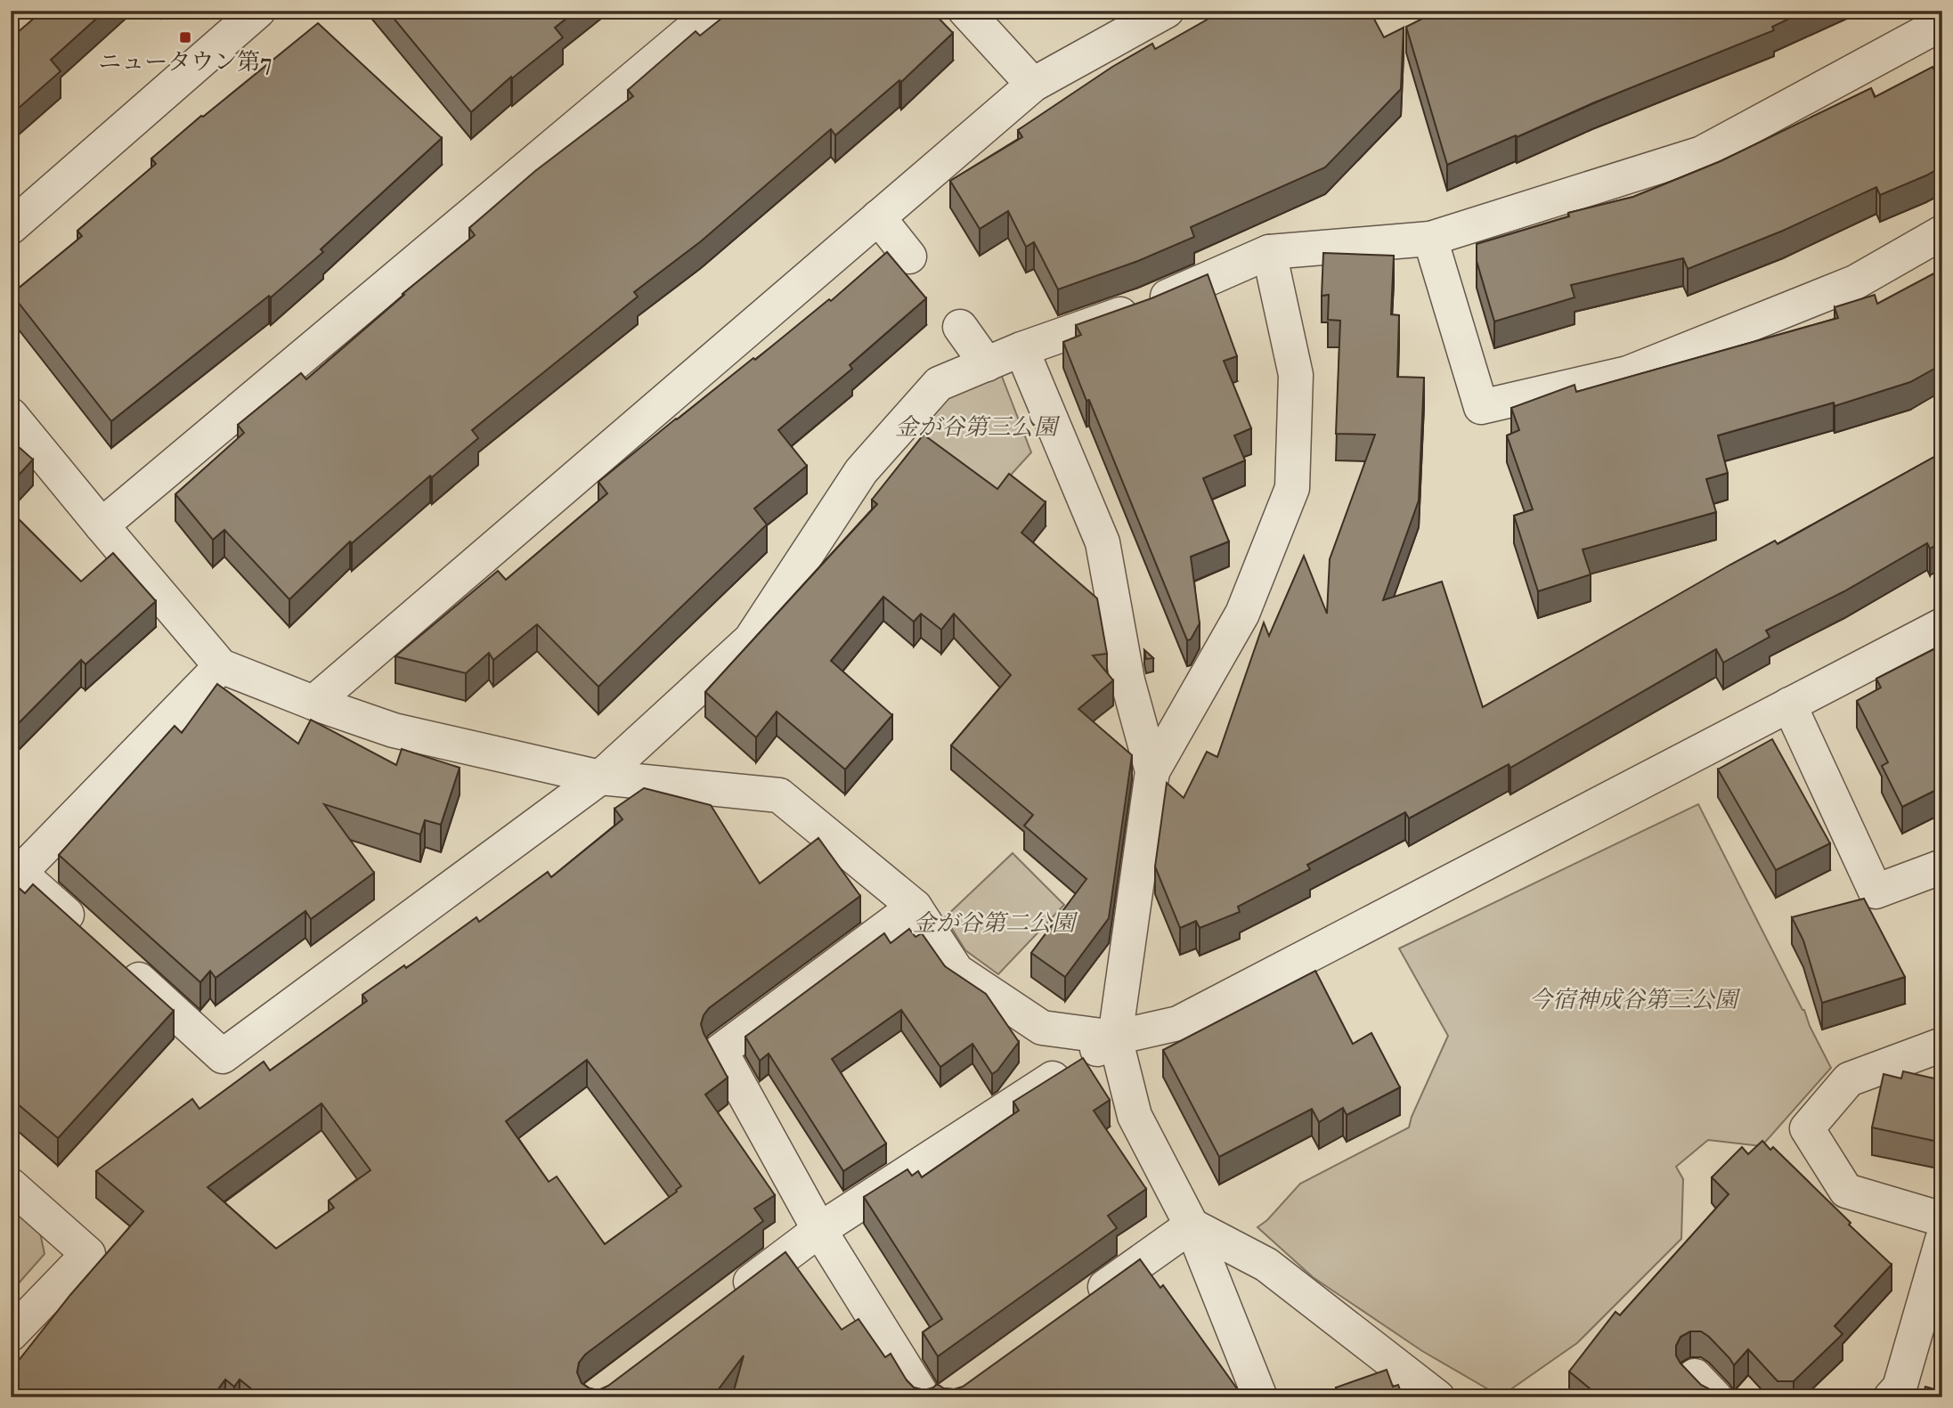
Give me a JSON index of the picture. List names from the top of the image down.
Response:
{
  "parks": ["金が谷第三公園", "金が谷第二公園", "今宿神成谷第三公園"],
  "places": {
    "transit": ["ニュータウン第7"]
  }
}
